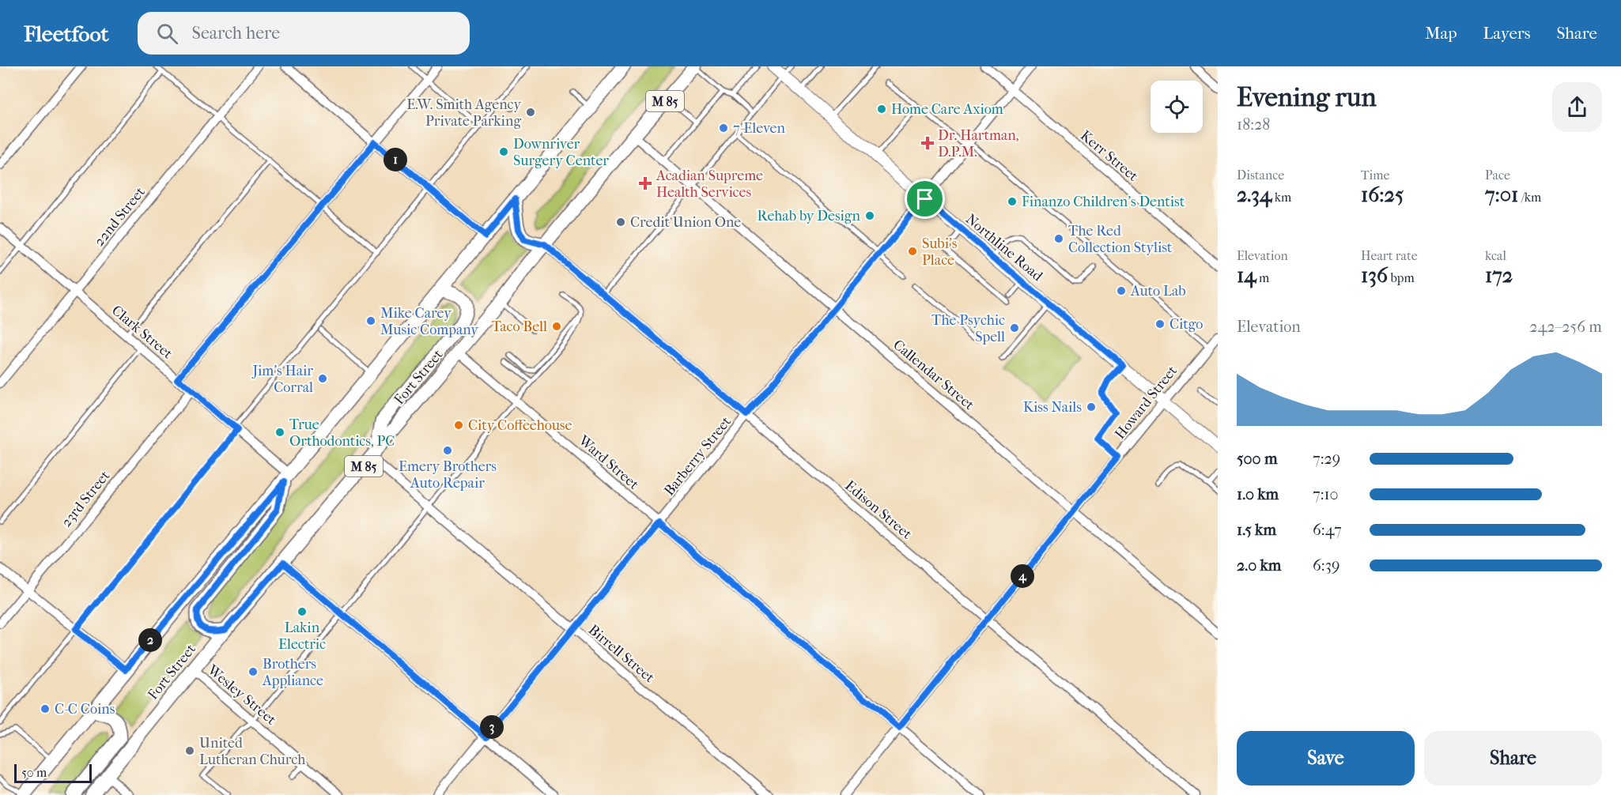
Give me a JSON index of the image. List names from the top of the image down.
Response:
{
  "streets": {
    "main road": ["M 85", "Northline Road", "Fort Street"],
    "street": [
      "Kerr Street",
      "22nd Street",
      "Clark Street",
      "Callendar Street",
      "Howard Street",
      "Barberry Street",
      "Ward Street",
      "23rd Street",
      "Edison Street",
      "Birrell Street",
      "Wesley Street"
    ]
  },
  "crossings": [
    ["Kerr Street", "Barberry Street"],
    ["22nd Street", "Clark Street"],
    ["Northline Road", "Howard Street"],
    ["Northline Road", "Barberry Street"],
    ["Clark Street", "23rd Street"],
    ["Callendar Street", "Fort Street"],
    ["Callendar Street", "Howard Street"],
    ["Callendar Street", "Barberry Street"],
    ["Fort Street", "Ward Street"],
    ["Fort Street", "Edison Street"],
    ["Fort Street", "Birrell Street"],
    ["Fort Street", "Wesley Street"],
    ["Howard Street", "Ward Street"],
    ["Howard Street", "Edison Street"],
    ["Barberry Street", "Ward Street"],
    ["Barberry Street", "Edison Street"],
    ["Barberry Street", "Birrell Street"]
  ],
  "places": {
    "other": [
      "Home Care Axiom",
      "E.W. Smith Agency Private Parking",
      "7-Eleven",
      "Downriver Surgery Center",
      "Finanzo Children's Dentist",
      "Rehab by Design",
      "Credit Union One",
      "The Red Collection Stylist",
      "Subi's Place",
      "Auto Lab",
      "Mike Carey Music Company",
      "Citgo",
      "Taco Bell",
      "The Psychic Spell",
      "Jim's Hair Corral",
      "Kiss Nails",
      "City Coffeehouse",
      "True Orthodontics, PC",
      "Emery Brothers Auto Repair",
      "Lakin Electric",
      "Brothers Appliance",
      "C-C Coins",
      "United Lutheran Church"
    ],
    "health": ["Dr. Hartman, D.P.M.", "Acadian Supreme Health Services"]
  },
  "scale_bar": "50 m",
  "page": {
    "header": "Fleetfoot",
    "search": "Search here",
    "nav": ["Map", "Layers", "Share"],
    "heading": ["Evening run", "18:28"],
    "stats": [
      ["Distance", "2.34 km"],
      ["Time", "16:25"],
      ["Pace", "7:01 /km"],
      ["Elevation", "14 m"],
      ["Heart rate", "136 bpm"],
      ["kcal", "172"]
    ],
    "pins": [
      "1",
      "4",
      "2",
      "3"
    ],
    "chart": ["Elevation", "242–256 m"],
    "list": [
      {
        "name": "500 m",
        "note": "7:29"
      },
      {
        "name": "1.0 km",
        "note": "7:10"
      },
      {
        "name": "1.5 km",
        "note": "6:47"
      },
      {
        "name": "2.0 km",
        "note": "6:39"
      }
    ],
    "buttons": ["Save", "Share"],
    "scale": "50 m"
  }
}
